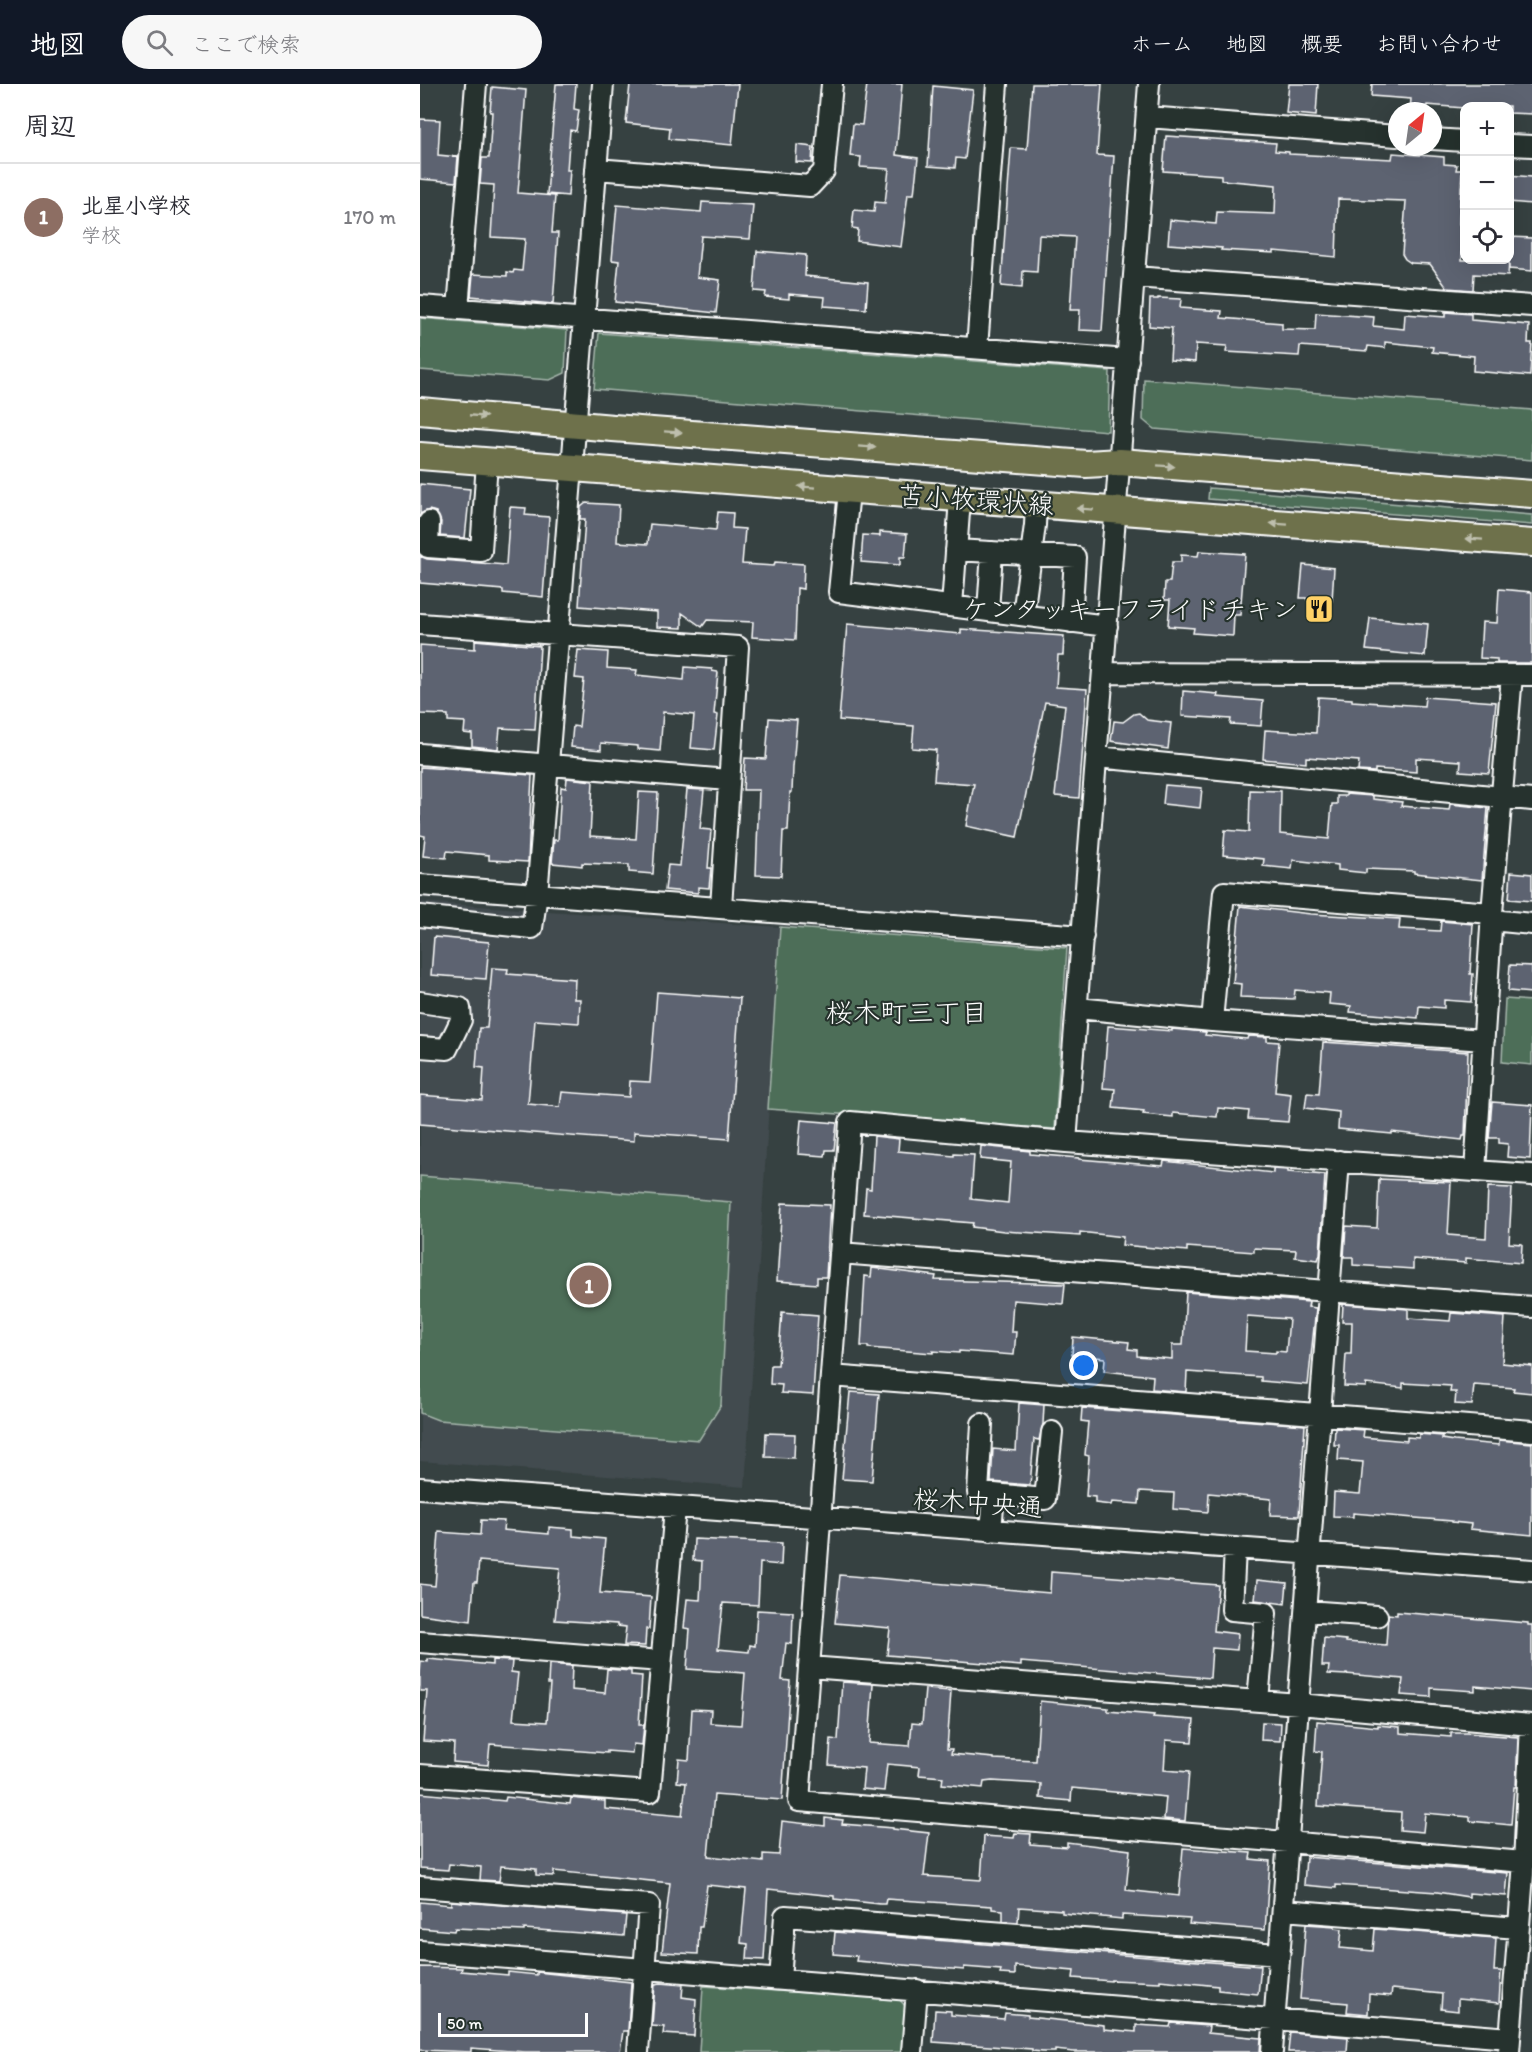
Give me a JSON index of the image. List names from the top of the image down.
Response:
{
  "streets": {
    "main road": ["苫小牧環状線"],
    "street": ["桜木中央通"]
  },
  "districts": ["桜木町三丁目"],
  "places": {
    "restaurant": ["ケンタッキーフライドチキン"]
  },
  "scale_bar": "50 m",
  "north": "top right",
  "page": {
    "header": "地図",
    "search": "ここで検索",
    "nav": [
      "ホーム",
      "地図",
      "概要",
      "お問い合わせ"
    ],
    "heading": "周辺",
    "map_buttons": ["+", "−"],
    "list": [
      {
        "mark": "1",
        "name": "北星小学校",
        "note": "学校",
        "value": "170 m"
      }
    ],
    "pins": "1",
    "scale": "50 m"
  }
}
